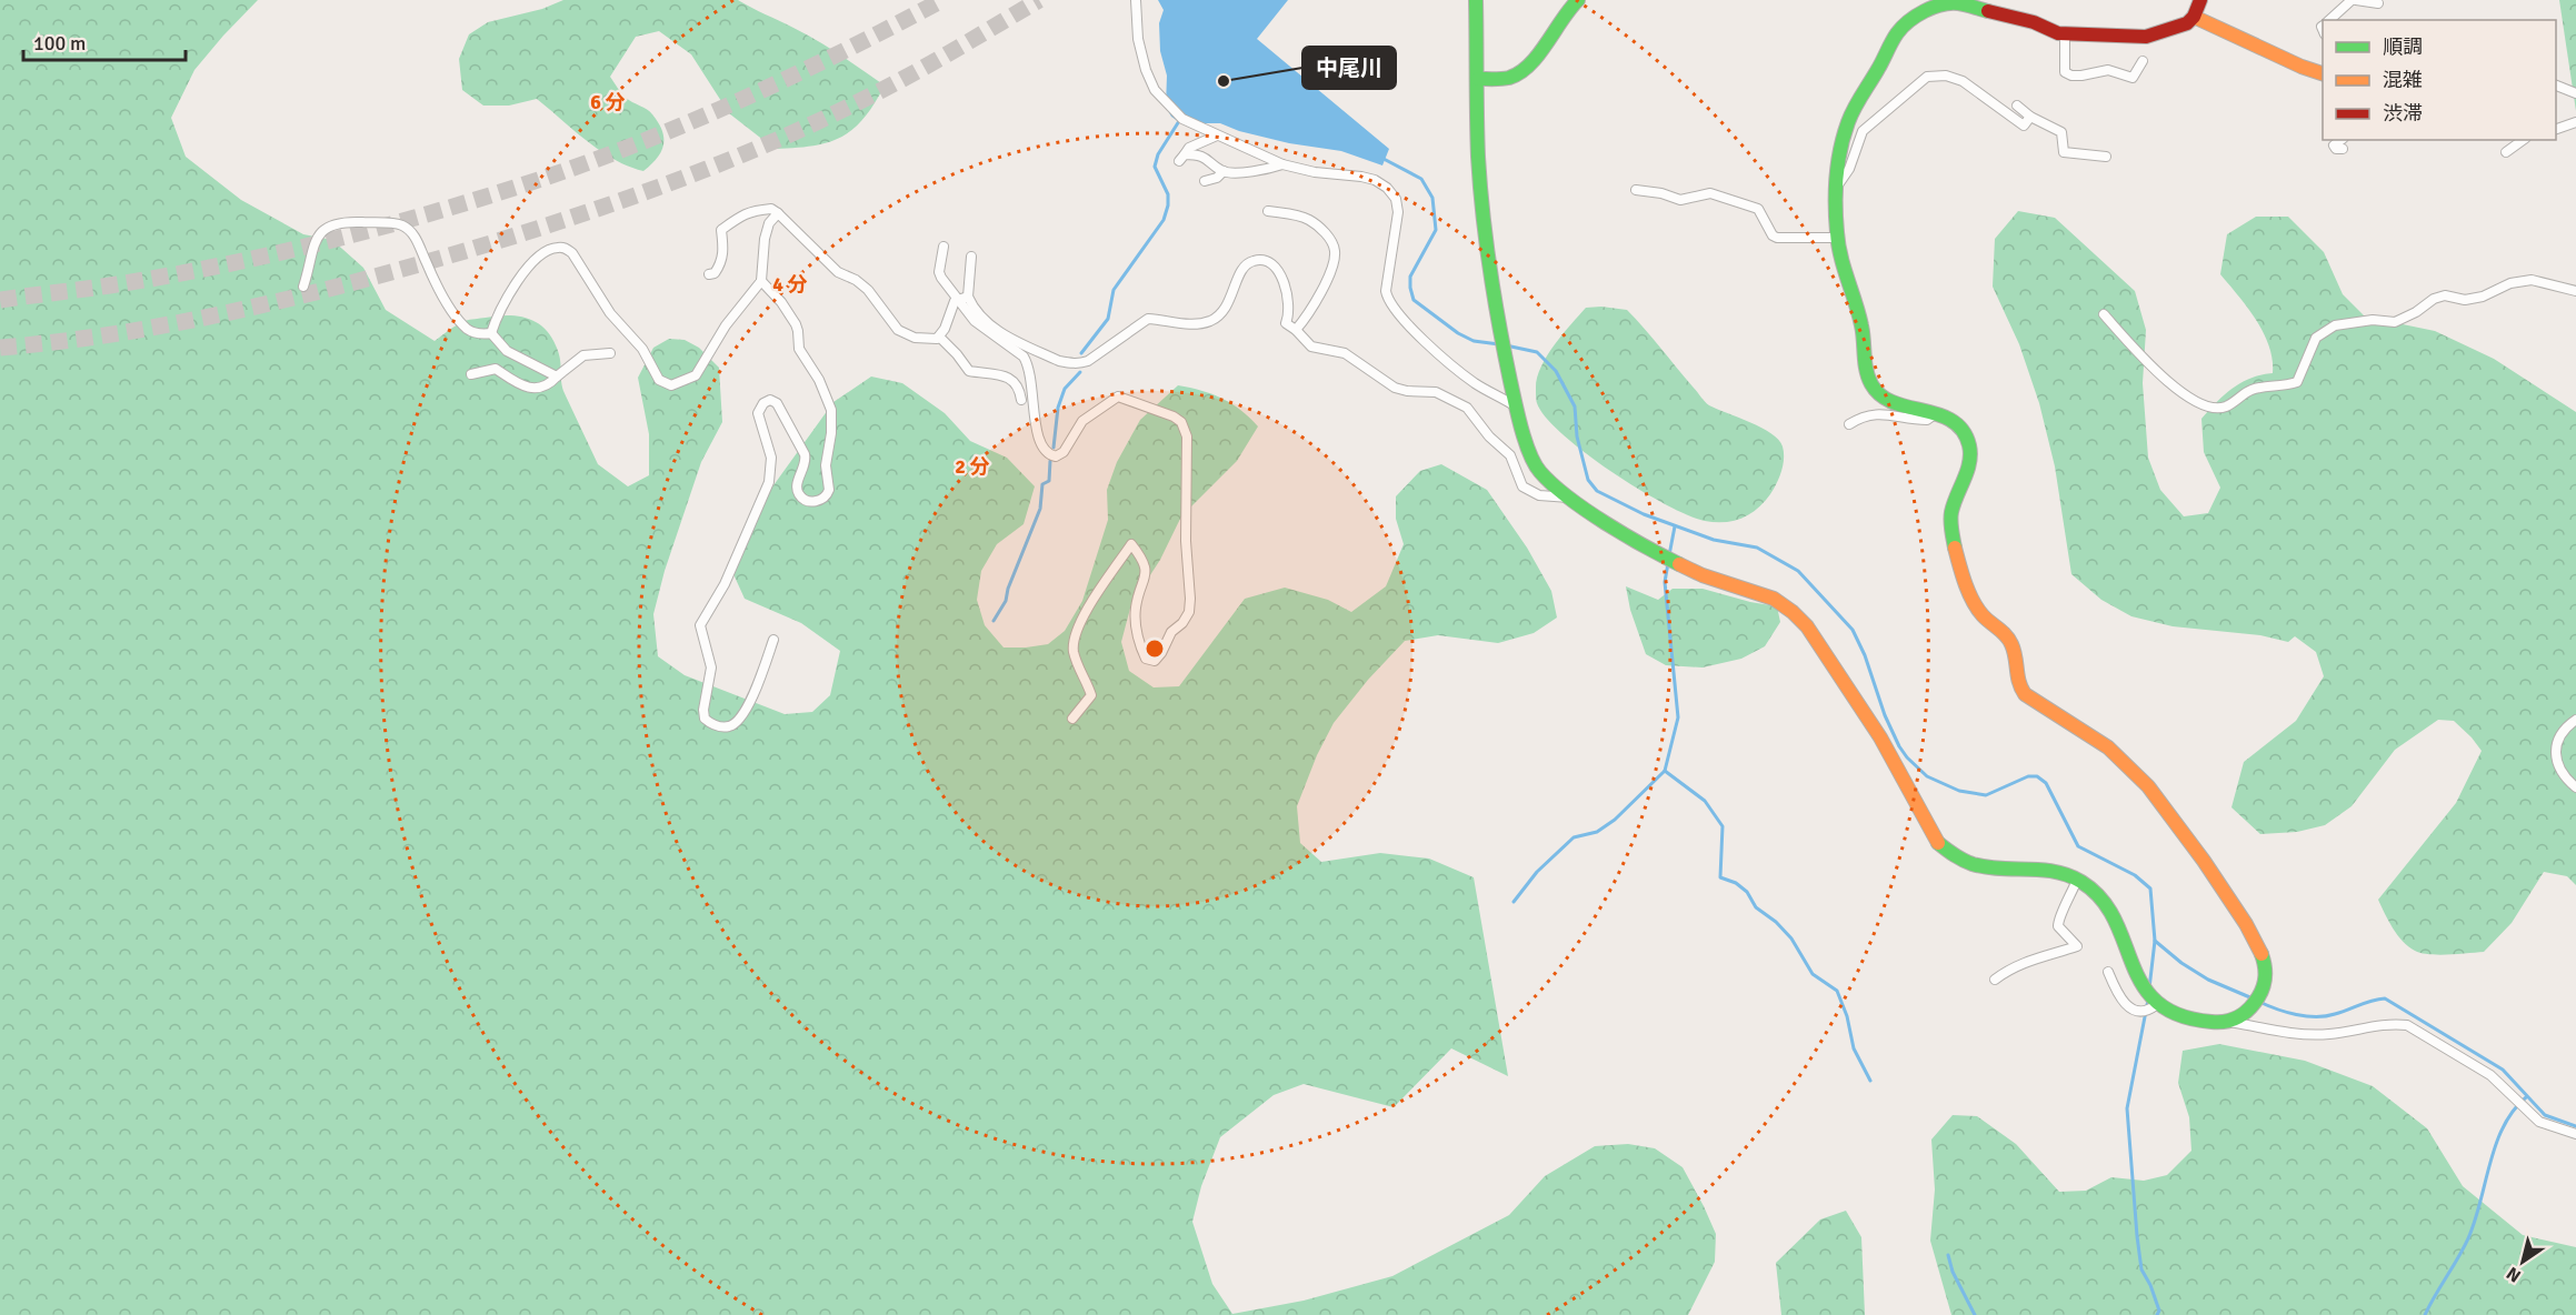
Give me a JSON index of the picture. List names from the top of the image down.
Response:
{
  "places": ["中尾川"],
  "legend": ["順調", "混雑", "渋滞"],
  "scale_bar": "100 m",
  "north": "bottom left",
  "rings": ["6 分", "4 分", "2 分"]
}
